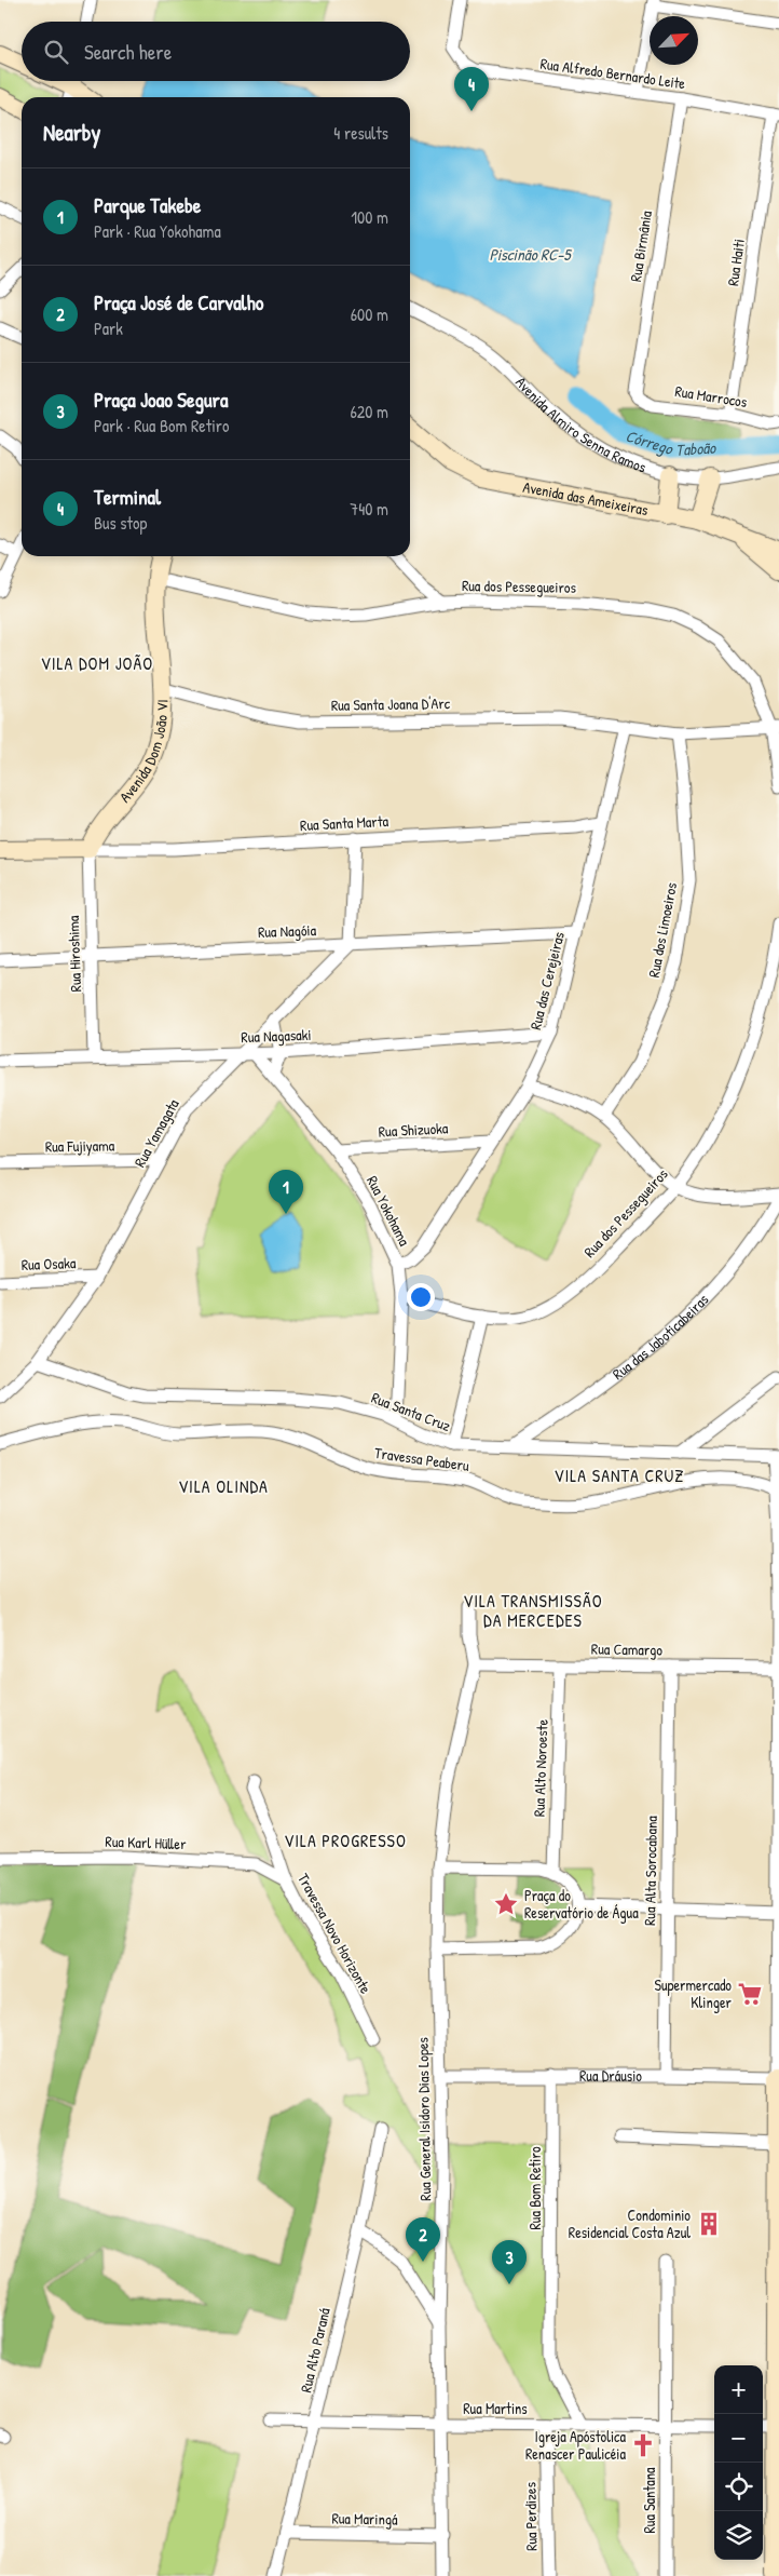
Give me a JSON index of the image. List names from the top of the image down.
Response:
{
  "streets": {
    "street": [
      "Rua Alfredo Bernardo Leite",
      "Rua Birmânia",
      "Rua Haiti",
      "Rua Marrocos",
      "Avenida Almiro Senna Ramos",
      "Avenida das Ameixeiras",
      "Rua dos Pessegueiros",
      "Rua Santa Joana D'Arc",
      "Avenida Dom João VI",
      "Rua Santa Marta",
      "Rua dos Limoeiros",
      "Rua Nagóia",
      "Rua Hiroshima",
      "Rua das Cerejeiras",
      "Rua Nagasaki",
      "Rua Shizuoka",
      "Rua Yamagata",
      "Rua Fujiyama",
      "Rua Yokohama",
      "Rua Osaka",
      "Rua das Jaboticabeiras",
      "Rua Santa Cruz",
      "Travessa Peaberu",
      "Rua Camargo",
      "Rua Alto Noroeste",
      "Rua Karl Hüller",
      "Rua Alta Sorocabana",
      "Travessa Novo Horizonte",
      "Rua Dráusio",
      "Rua General Isidoro Dias Lopes",
      "Rua Bom Retiro",
      "Rua Alto Paraná",
      "Rua Martins",
      "Rua Santana",
      "Rua Perdizes",
      "Rua Maringá"
    ]
  },
  "crossings": [
    ["Rua Alfredo Bernardo Leite", "Rua Birmânia"],
    ["Rua Alfredo Bernardo Leite", "Rua Haiti"],
    ["Rua Birmânia", "Rua Marrocos"],
    ["Rua Haiti", "Rua Marrocos"],
    ["Rua dos Pessegueiros", "Rua Santa Joana D'Arc"],
    ["Rua dos Pessegueiros", "Avenida Dom João VI"],
    ["Rua dos Pessegueiros", "Rua Yokohama"],
    ["Rua Santa Joana D'Arc", "Avenida Dom João VI"],
    ["Rua Santa Joana D'Arc", "Rua dos Limoeiros"],
    ["Rua Santa Joana D'Arc", "Rua das Cerejeiras"],
    ["Avenida Dom João VI", "Rua Santa Marta"],
    ["Avenida Dom João VI", "Rua Hiroshima"],
    ["Rua Santa Marta", "Rua Hiroshima"],
    ["Rua Santa Marta", "Rua das Cerejeiras"],
    ["Rua Nagóia", "Rua Hiroshima"],
    ["Rua Nagóia", "Rua das Cerejeiras"],
    ["Rua Nagóia", "Rua Yamagata"],
    ["Rua Hiroshima", "Rua Nagasaki"],
    ["Rua das Cerejeiras", "Rua Nagasaki"],
    ["Rua das Cerejeiras", "Rua Shizuoka"],
    ["Rua das Cerejeiras", "Rua Yokohama"],
    ["Rua Nagasaki", "Rua Yamagata"],
    ["Rua Nagasaki", "Rua Yokohama"],
    ["Rua Shizuoka", "Rua Yokohama"],
    ["Rua Yamagata", "Rua Fujiyama"],
    ["Rua Yamagata", "Rua Osaka"],
    ["Rua Yamagata", "Rua Santa Cruz"],
    ["Rua Yokohama", "Rua Santa Cruz"],
    ["Rua das Jaboticabeiras", "Rua Santa Cruz"],
    ["Rua Camargo", "Rua Alto Noroeste"],
    ["Rua Camargo", "Rua Alta Sorocabana"],
    ["Rua Camargo", "Rua General Isidoro Dias Lopes"],
    ["Rua Karl Hüller", "Travessa Novo Horizonte"],
    ["Rua Alta Sorocabana", "Rua Dráusio"],
    ["Rua Dráusio", "Rua General Isidoro Dias Lopes"],
    ["Rua Dráusio", "Rua Bom Retiro"],
    ["Rua General Isidoro Dias Lopes", "Rua Martins"],
    ["Rua General Isidoro Dias Lopes", "Rua Maringá"],
    ["Rua Bom Retiro", "Rua Martins"],
    ["Rua Alto Paraná", "Rua Martins"],
    ["Rua Alto Paraná", "Rua Maringá"],
    ["Rua Martins", "Rua Santana"],
    ["Rua Martins", "Rua Perdizes"]
  ],
  "districts": [
    "VILA DOM JOÃO",
    "VILA SANTA CRUZ",
    "VILA OLINDA",
    "VILA TRANSMISSÃO DA MERCEDES",
    "VILA PROGRESSO"
  ],
  "water": ["Piscinão RC-5", "Córrego Taboão"],
  "places": {
    "place": ["Praça do Reservatório de Água"],
    "supermarket": ["Supermercado Klinger"],
    "building": ["Condominio Residencial Costa Azul"],
    "church": ["Igreja Apóstolica Renascer Paulicéia"]
  },
  "north": "top right",
  "page": {
    "search": "Search here",
    "pins": [
      "4",
      "1",
      "2",
      "3"
    ],
    "heading": ["Nearby", "4 results"],
    "list": [
      {
        "mark": "1",
        "name": "Parque Takebe",
        "note": "Park · Rua Yokohama",
        "value": "100 m"
      },
      {
        "mark": "2",
        "name": "Praça José de Carvalho",
        "note": "Park",
        "value": "600 m"
      },
      {
        "mark": "3",
        "name": "Praça Joao Segura",
        "note": "Park · Rua Bom Retiro",
        "value": "620 m"
      },
      {
        "mark": "4",
        "name": "Terminal",
        "note": "Bus stop",
        "value": "740 m"
      }
    ],
    "map_buttons": ["+", "−"]
  }
}
